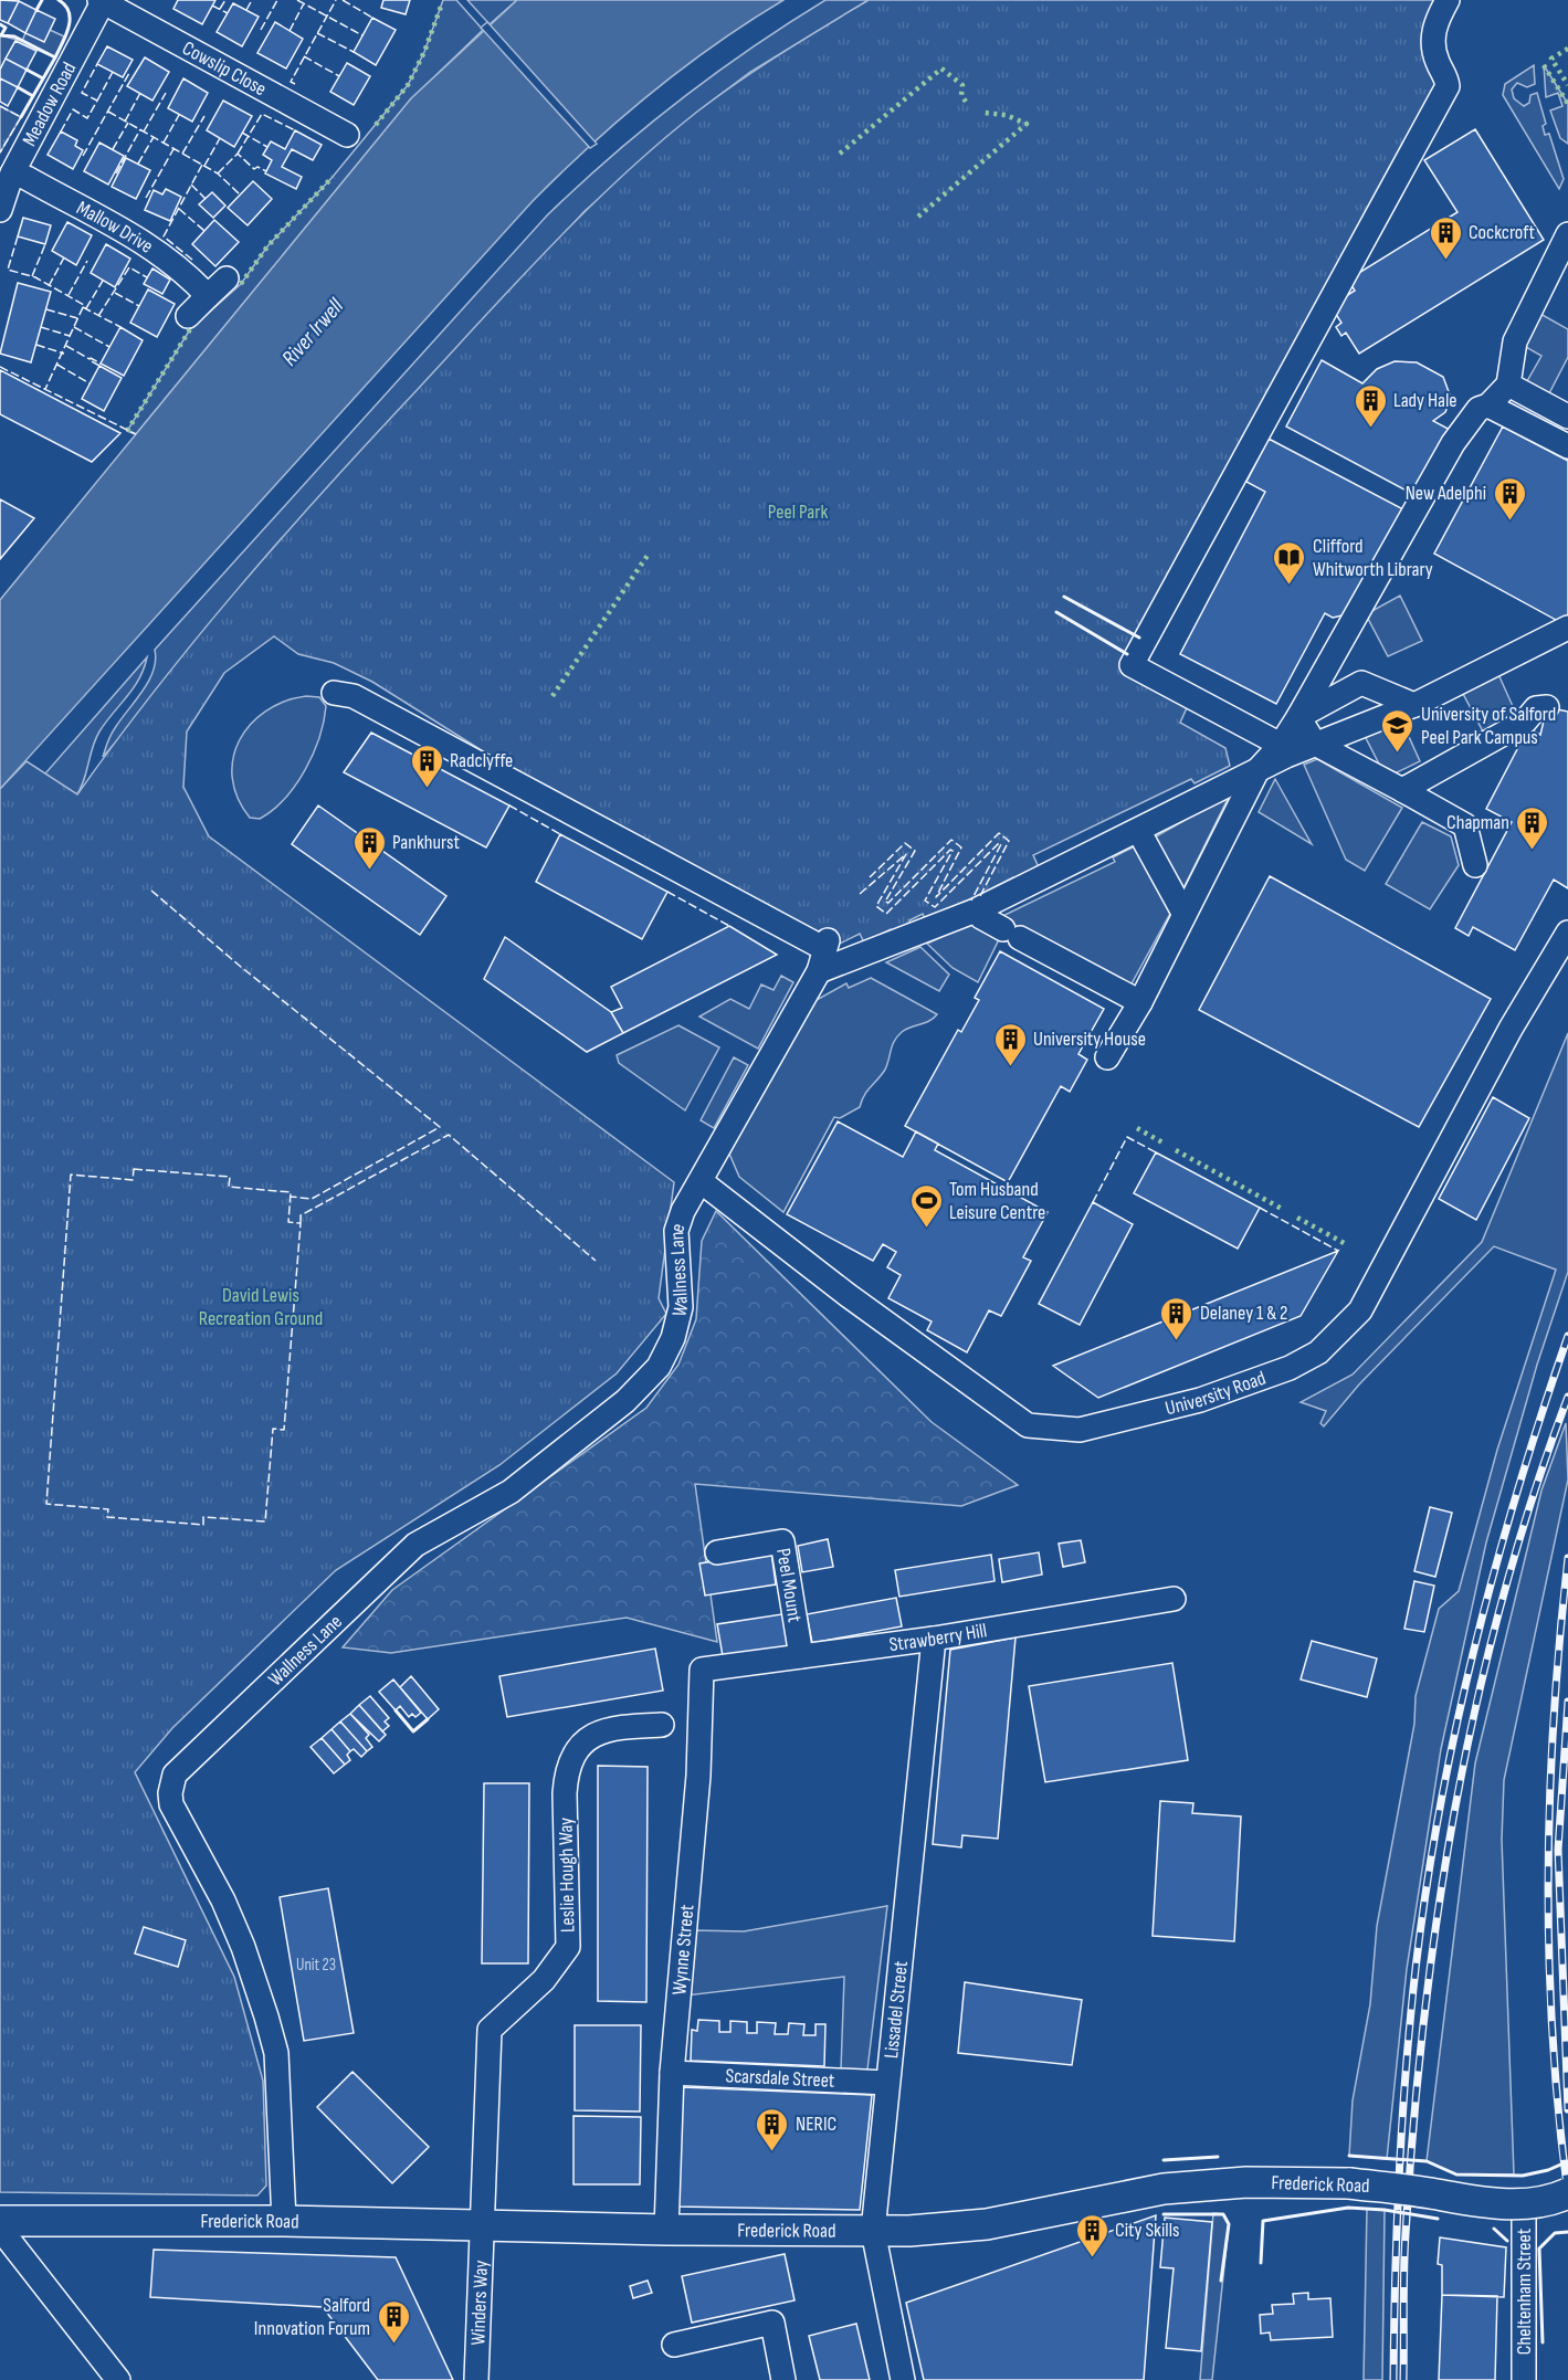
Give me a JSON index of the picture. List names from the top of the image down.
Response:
{
  "streets": {
    "main road": ["Frederick Road"],
    "street": [
      "Cowslip Close",
      "Meadow Road",
      "Mallow Drive",
      "Wallness Lane",
      "University Road",
      "Peel Mount",
      "Strawberry Hill",
      "Leslie Hough Way",
      "Wynne Street",
      "Lissadel Street",
      "Scarsdale Street",
      "Cheltenham Street",
      "Winders Way"
    ]
  },
  "crossings": [
    ["Cowslip Close", "Meadow Road"],
    ["Meadow Road", "Mallow Drive"],
    ["Wallness Lane", "University Road"],
    ["Wallness Lane", "Frederick Road"],
    ["Peel Mount", "Strawberry Hill"],
    ["Strawberry Hill", "Wynne Street"],
    ["Strawberry Hill", "Lissadel Street"],
    ["Leslie Hough Way", "Frederick Road"],
    ["Leslie Hough Way", "Winders Way"],
    ["Wynne Street", "Scarsdale Street"],
    ["Wynne Street", "Frederick Road"],
    ["Lissadel Street", "Scarsdale Street"],
    ["Lissadel Street", "Frederick Road"],
    ["Frederick Road", "Cheltenham Street"],
    ["Frederick Road", "Winders Way"]
  ],
  "water": ["River Irwell"],
  "parks": ["Peel Park", "David Lewis Recreation Ground"],
  "places": {
    "building": [
      "Cockcroft",
      "Lady Hale",
      "New Adelphi",
      "Radclyffe",
      "Chapman",
      "Pankhurst",
      "University House",
      "Delaney 1 & 2",
      "NERIC",
      "City Skills",
      "Salford Innovation Forum"
    ],
    "library": ["Clifford Whitworth Library"],
    "school or university": ["University of Salford Peel Park Campus"],
    "sports": ["Tom Husband Leisure Centre"]
  },
  "house_numbers": ["Unit 23"]
}
